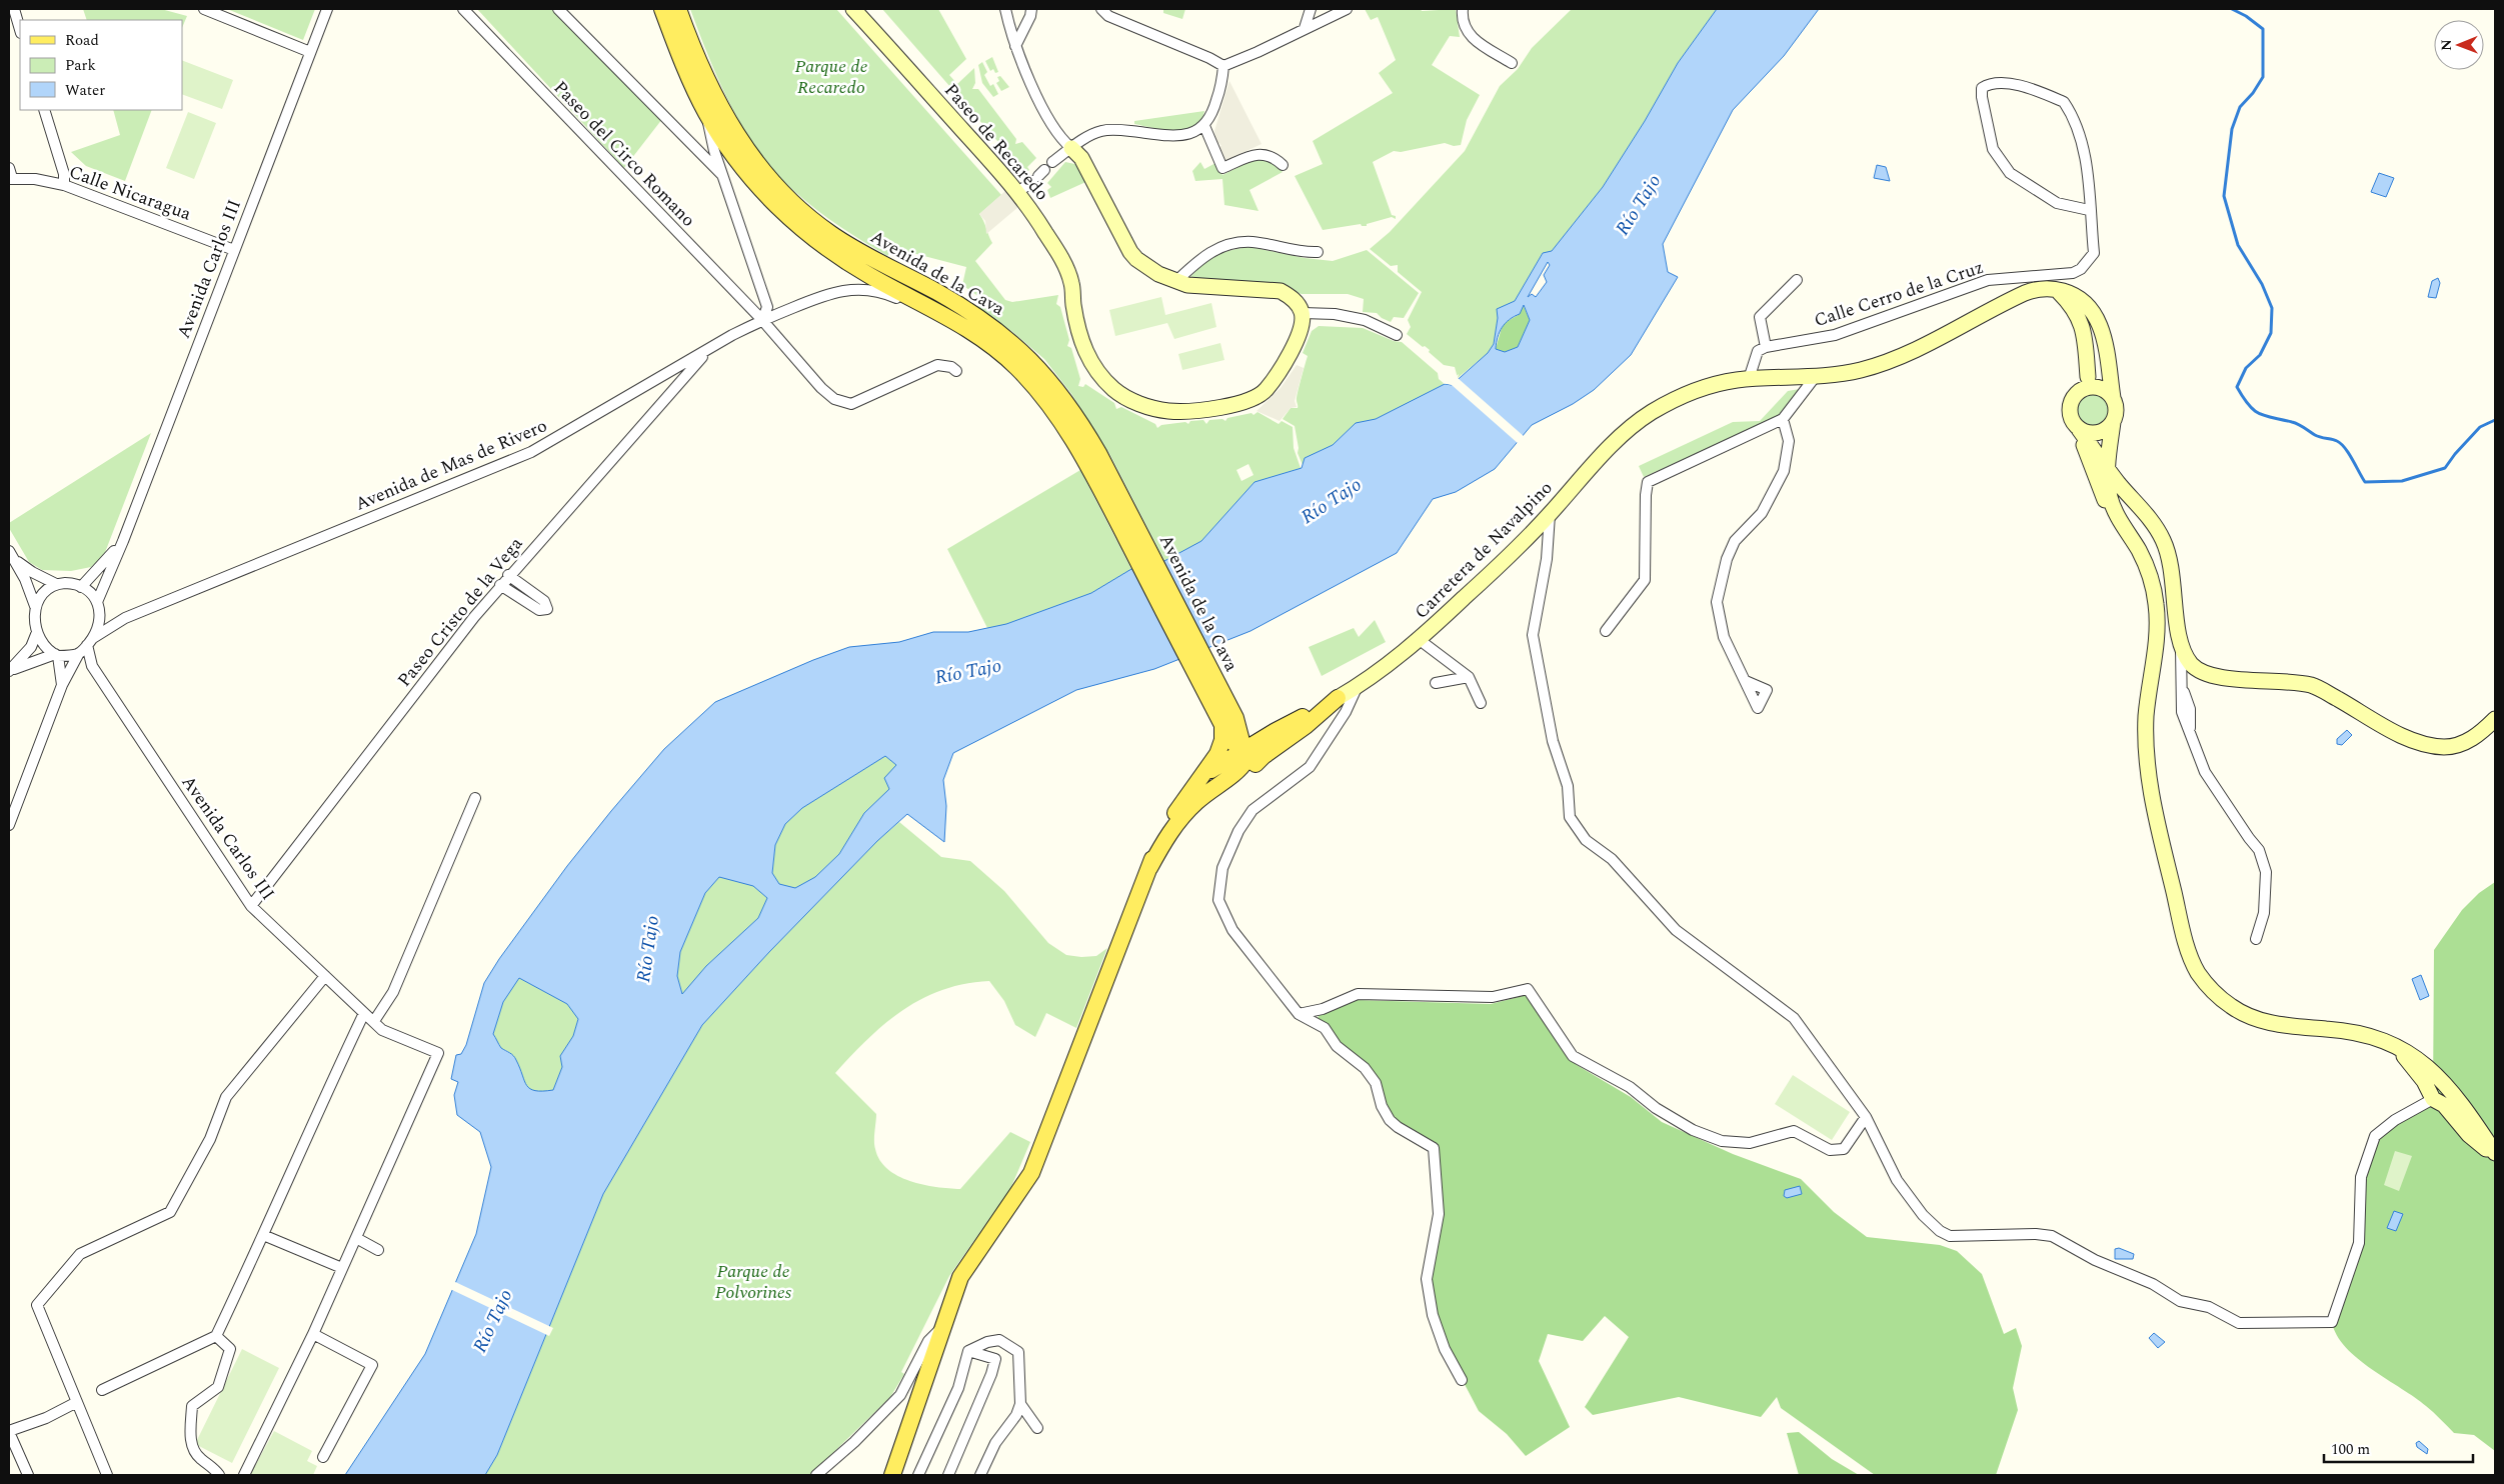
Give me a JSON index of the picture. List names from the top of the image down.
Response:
{
  "streets": {
    "main road": ["Paseo de Recaredo", "Avenida de la Cava", "Carretera de Navalpino"],
    "street": [
      "Paseo del Circo Romano",
      "Calle Nicaragua",
      "Avenida Carlos III",
      "Calle Cerro de la Cruz",
      "Avenida de Mas de Rivero",
      "Paseo Cristo de la Vega"
    ]
  },
  "crossings": [
    ["Paseo del Circo Romano", "Avenida de Mas de Rivero"],
    ["Calle Nicaragua", "Avenida Carlos III"],
    ["Avenida Carlos III", "Avenida de Mas de Rivero"],
    ["Avenida Carlos III", "Paseo Cristo de la Vega"],
    ["Avenida de la Cava", "Avenida de Mas de Rivero"],
    ["Avenida de Mas de Rivero", "Paseo Cristo de la Vega"]
  ],
  "water": ["Río Tajo"],
  "parks": ["Parque de Recaredo", "Parque de Polvorines"],
  "legend": ["Road", "Park", "Water"],
  "scale_bar": "100 m",
  "north": "left"
}
